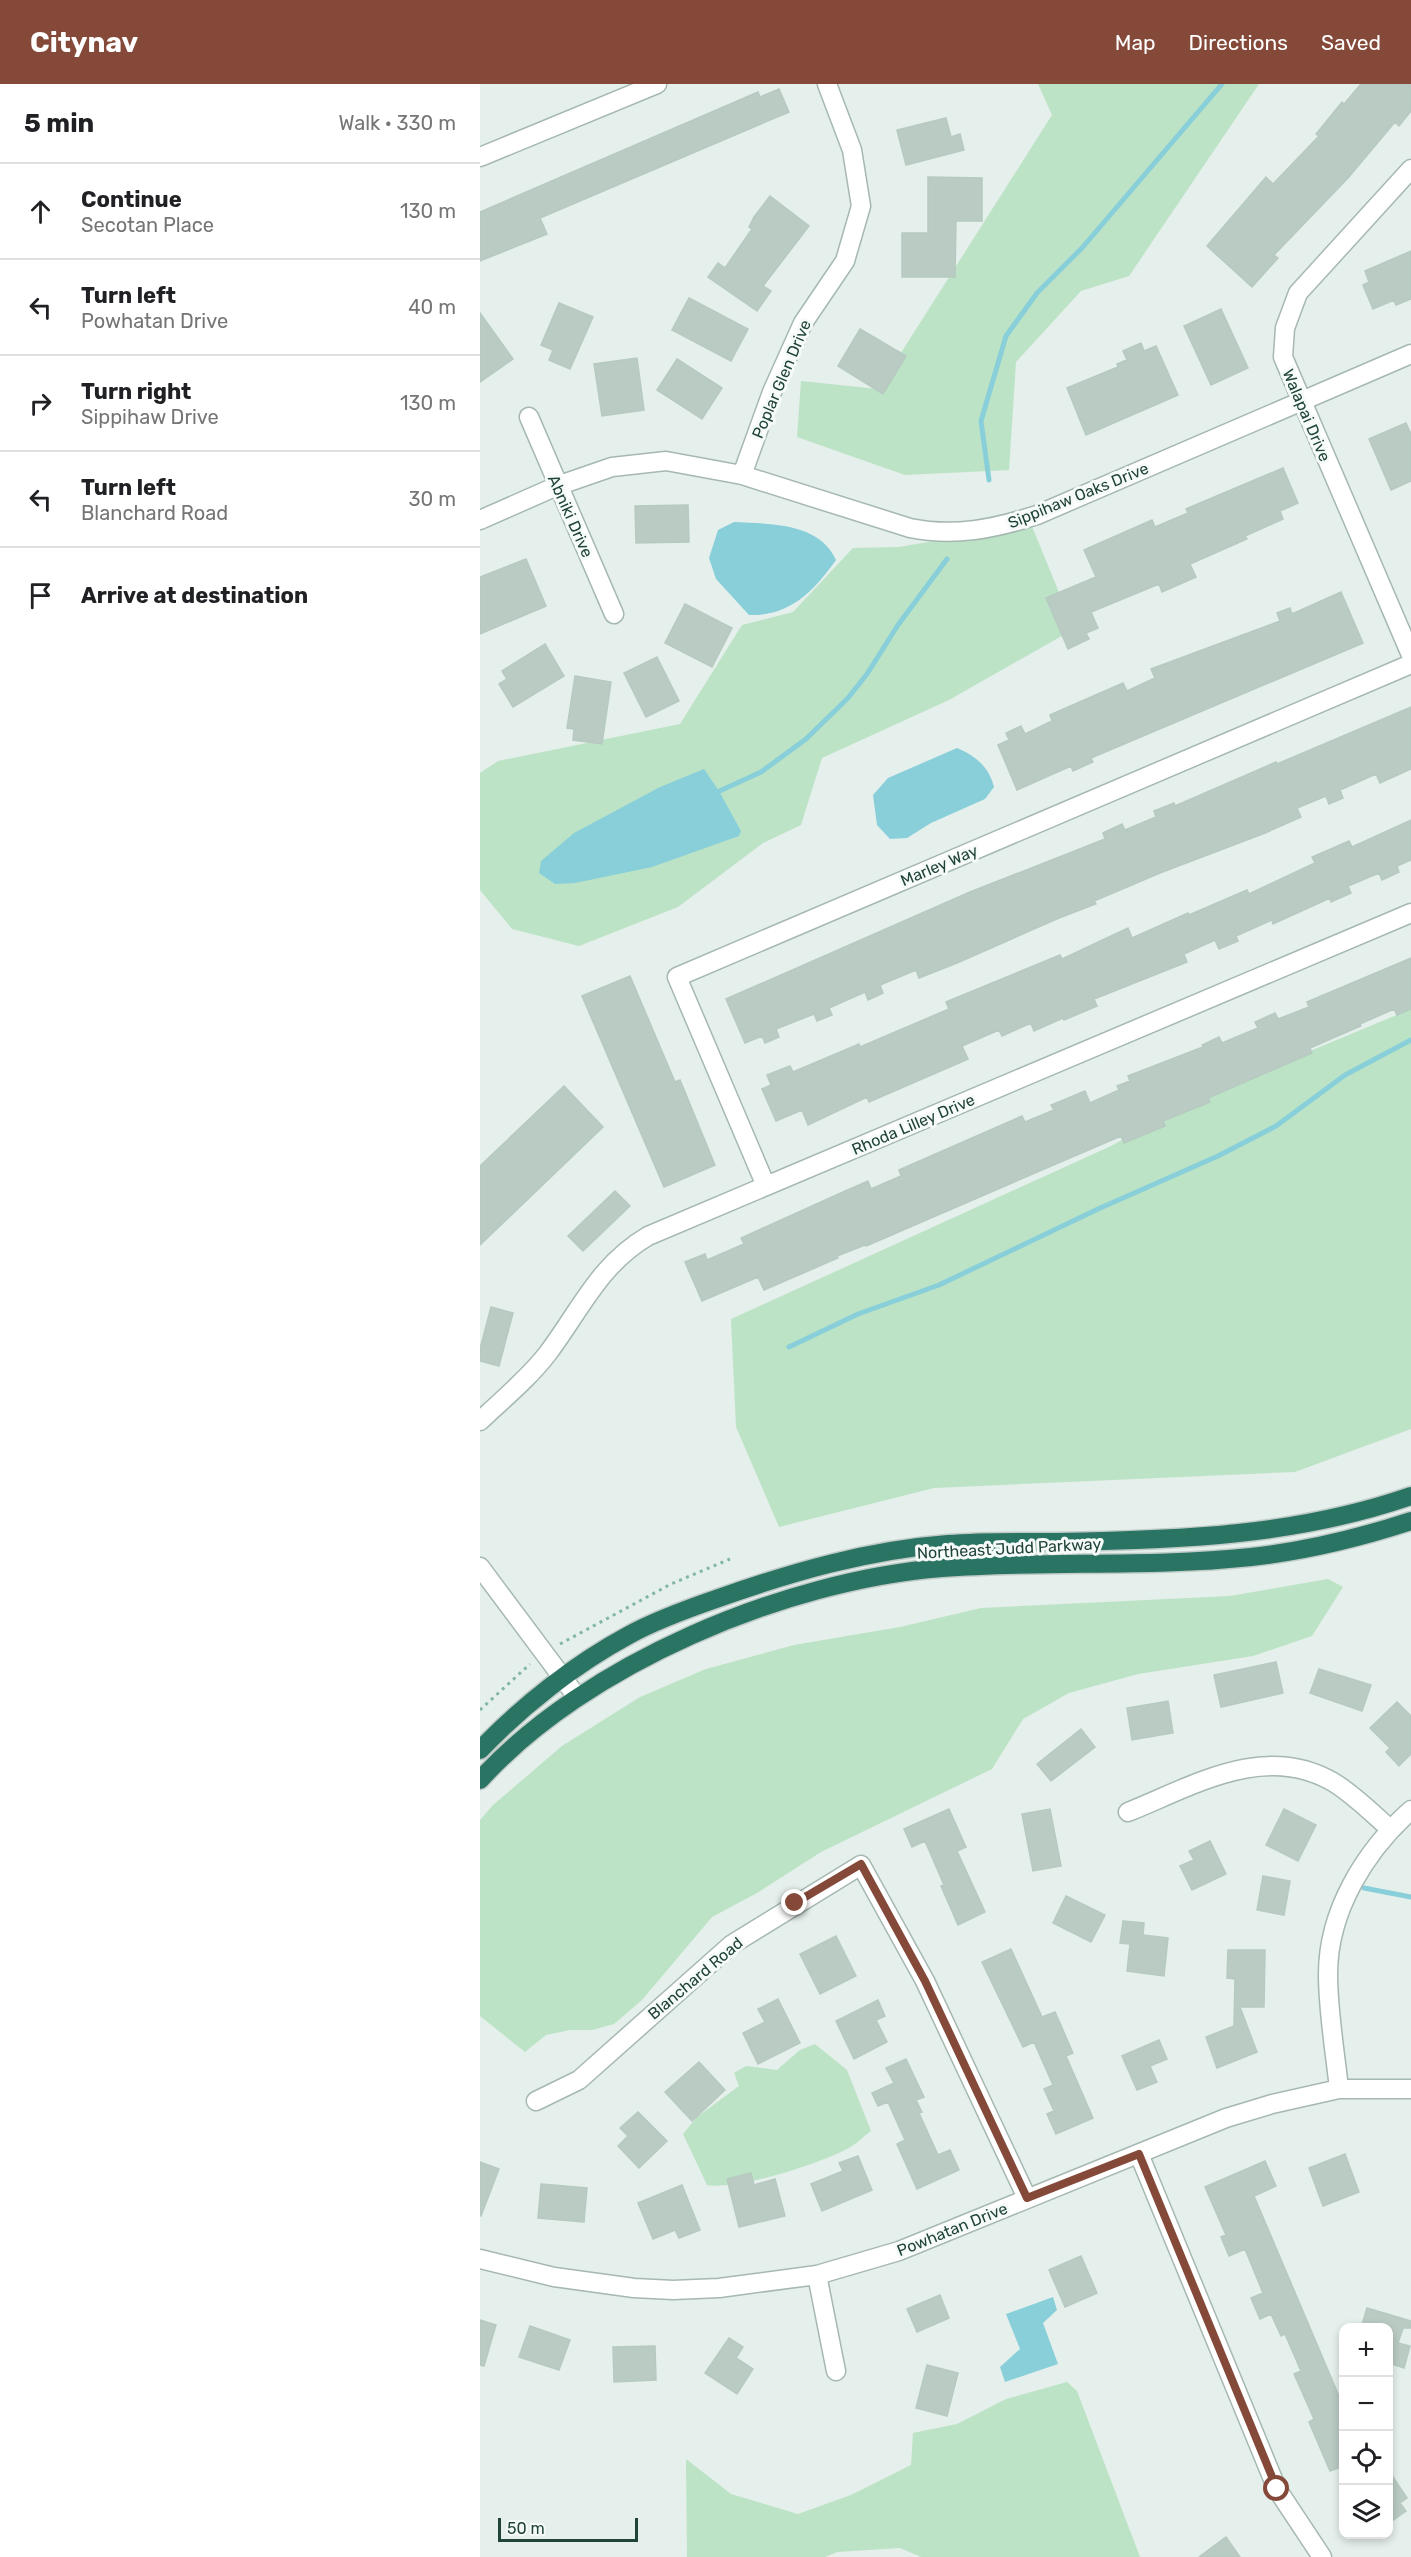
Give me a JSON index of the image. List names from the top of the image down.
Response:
{
  "streets": {
    "highway": ["Northeast Judd Parkway"],
    "street": [
      "Poplar Glen Drive",
      "Walapai Drive",
      "Sippihaw Oaks Drive",
      "Abniki Drive",
      "Marley Way",
      "Rhoda Lilley Drive",
      "Blanchard Road",
      "Powhatan Drive"
    ]
  },
  "crossings": [
    ["Poplar Glen Drive", "Sippihaw Oaks Drive"],
    ["Walapai Drive", "Sippihaw Oaks Drive"],
    ["Sippihaw Oaks Drive", "Abniki Drive"],
    ["Marley Way", "Rhoda Lilley Drive"],
    ["Blanchard Road", "Powhatan Drive"]
  ],
  "scale_bar": "50 m",
  "page": {
    "header": "Citynav",
    "nav": ["Map", "Directions", "Saved"],
    "heading": ["5 min", "Walk · 330 m"],
    "list": [
      ["Continue", "Secotan Place", "130 m"],
      ["Turn left", "Powhatan Drive", "40 m"],
      ["Turn right", "Sippihaw Drive", "130 m"],
      ["Turn left", "Blanchard Road", "30 m"],
      "Arrive at destination"
    ],
    "map_buttons": ["+", "−"],
    "scale": "50 m"
  }
}
